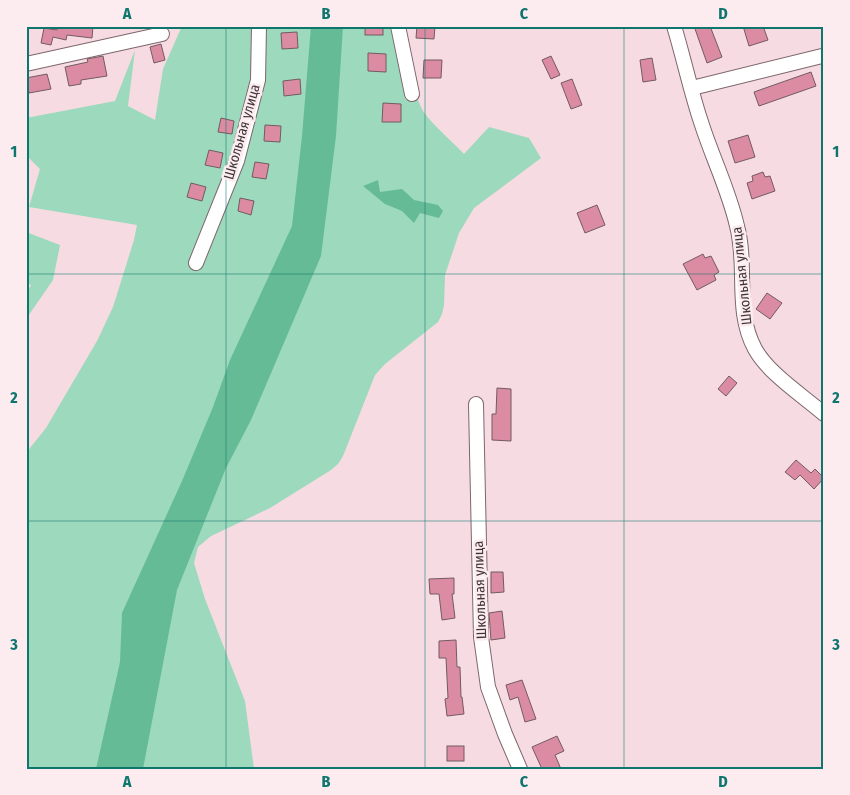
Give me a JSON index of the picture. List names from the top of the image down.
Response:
{
  "streets": {
    "street": ["Школьная улица"]
  },
  "grid": {
    "columns": [
      "A",
      "B",
      "C",
      "D"
    ],
    "rows": ["1", "2", "3"]
  }
}
